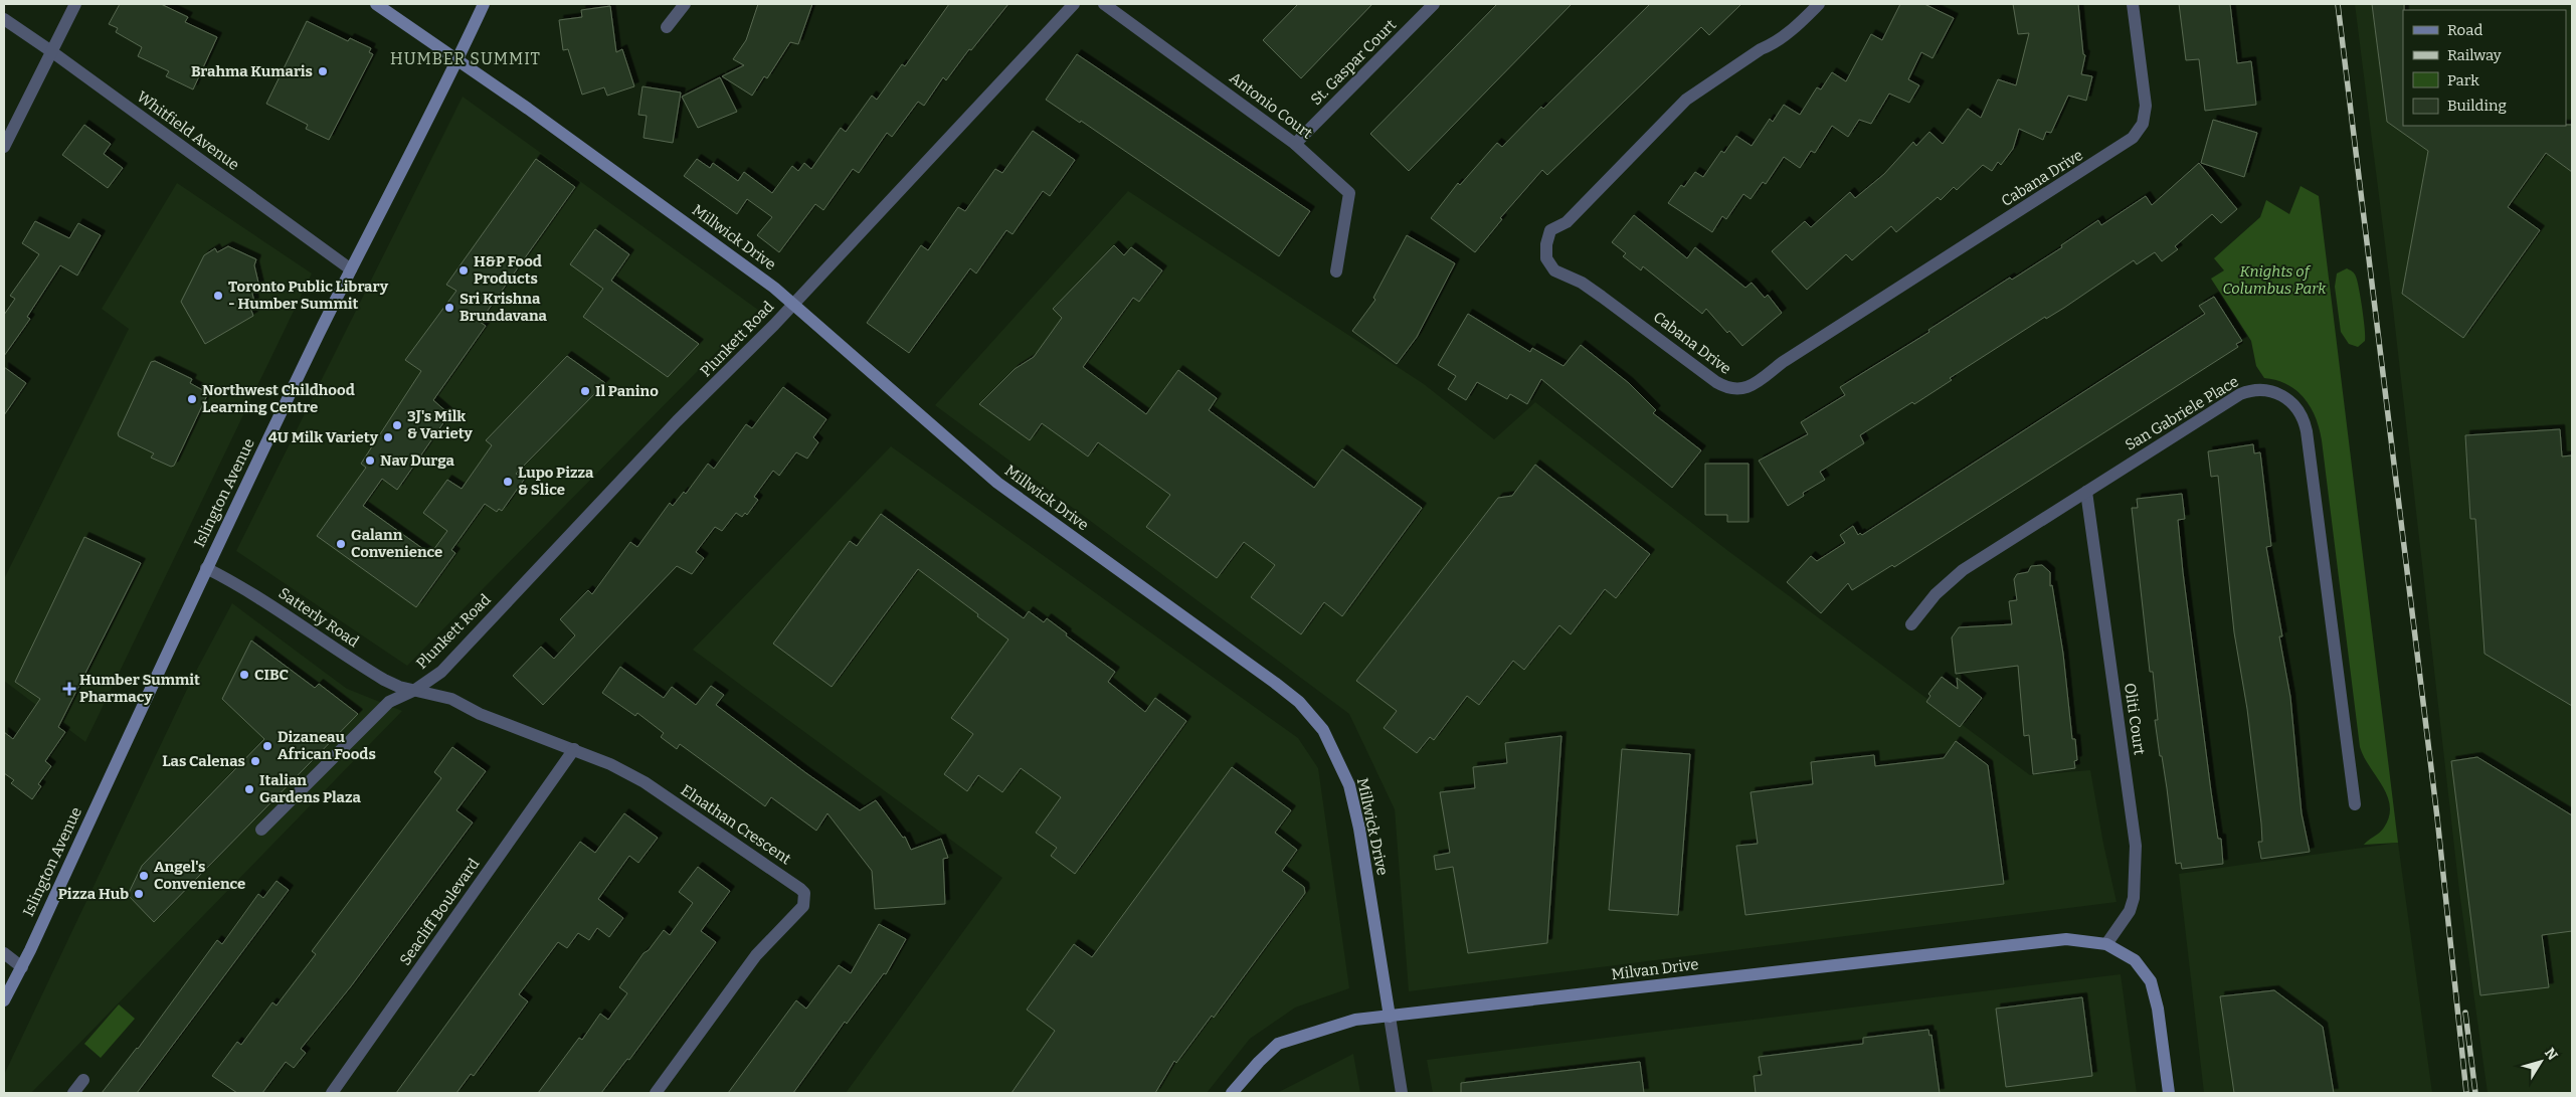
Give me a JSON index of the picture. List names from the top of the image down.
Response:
{
  "streets": {
    "street": [
      "St. Gaspar Court",
      "Antonio Court",
      "Whitfield Avenue",
      "Cabana Drive",
      "Millwick Drive",
      "Plunkett Road",
      "San Gabriele Place",
      "Islington Avenue",
      "Satterly Road",
      "Oliti Court",
      "Elnathan Crescent",
      "Seacliff Boulevard",
      "Milvan Drive"
    ]
  },
  "crossings": [
    ["St. Gaspar Court", "Antonio Court"],
    ["Whitfield Avenue", "Islington Avenue"],
    ["Millwick Drive", "Plunkett Road"],
    ["Millwick Drive", "Islington Avenue"],
    ["Millwick Drive", "Milvan Drive"],
    ["Plunkett Road", "Satterly Road"],
    ["Plunkett Road", "Elnathan Crescent"],
    ["San Gabriele Place", "Oliti Court"],
    ["Islington Avenue", "Satterly Road"],
    ["Satterly Road", "Elnathan Crescent"],
    ["Oliti Court", "Milvan Drive"],
    ["Elnathan Crescent", "Seacliff Boulevard"]
  ],
  "districts": ["HUMBER SUMMIT"],
  "parks": ["Knights of Columbus Park"],
  "places": {
    "other": [
      "Brahma Kumaris",
      "H&P Food Products",
      "Toronto Public Library - Humber Summit",
      "Sri Krishna Brundavana",
      "Il Panino",
      "Northwest Childhood Learning Centre",
      "3J's Milk & Variety",
      "4U Milk Variety",
      "Nav Durga",
      "Lupo Pizza & Slice",
      "Galann Convenience",
      "CIBC",
      "Dizaneau African Foods",
      "Las Calenas",
      "Italian Gardens Plaza",
      "Angel's Convenience",
      "Pizza Hub"
    ],
    "health": ["Humber Summit Pharmacy"]
  },
  "legend": [
    "Road",
    "Railway",
    "Park",
    "Building"
  ],
  "north": "top right"
}
